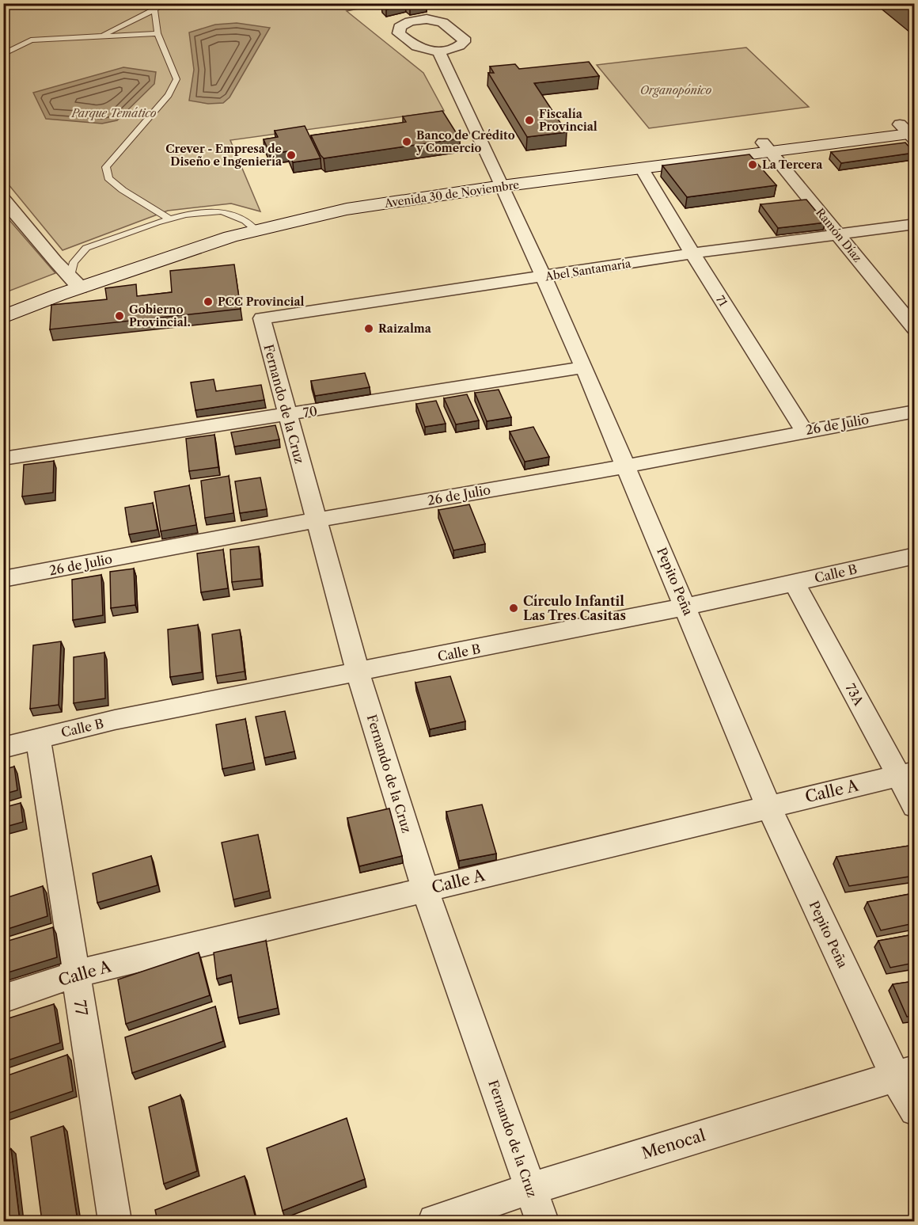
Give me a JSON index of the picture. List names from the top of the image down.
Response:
{
  "streets": {
    "main road": ["Avenida 30 de Noviembre"],
    "street": [
      "Ramón Díaz",
      "Abel Santamaría",
      "71",
      "Fernando de la Cruz",
      "70",
      "26 de Julio",
      "Calle B",
      "Pepito Peña",
      "73A",
      "Calle A",
      "77",
      "Menocal"
    ]
  },
  "crossings": [
    ["Avenida 30 de Noviembre", "Ramón Díaz"],
    ["Avenida 30 de Noviembre", "71"],
    ["Avenida 30 de Noviembre", "Pepito Peña"],
    ["Ramón Díaz", "Abel Santamaría"],
    ["Abel Santamaría", "71"],
    ["Abel Santamaría", "Fernando de la Cruz"],
    ["Abel Santamaría", "Pepito Peña"],
    ["71", "26 de Julio"],
    ["Fernando de la Cruz", "70"],
    ["Fernando de la Cruz", "26 de Julio"],
    ["Fernando de la Cruz", "Calle B"],
    ["Fernando de la Cruz", "Calle A"],
    ["Fernando de la Cruz", "Menocal"],
    ["70", "Pepito Peña"],
    ["26 de Julio", "Pepito Peña"],
    ["Calle B", "Pepito Peña"],
    ["Calle B", "73A"],
    ["Calle B", "77"],
    ["Pepito Peña", "Calle A"],
    ["Pepito Peña", "Menocal"],
    ["73A", "Calle A"],
    ["Calle A", "77"]
  ],
  "parks": ["Organopónico", "Parque Temático"],
  "places": [
    "Fiscalía Provincial",
    "Banco de Crédito y Comercio",
    "Crever - Empresa de Diseño e Ingeniería",
    "La Tercera",
    "PCC Provincial",
    "Gobierno Provincial.",
    "Raizalma",
    "Círculo Infantil Las Tres Casitas"
  ]
}
